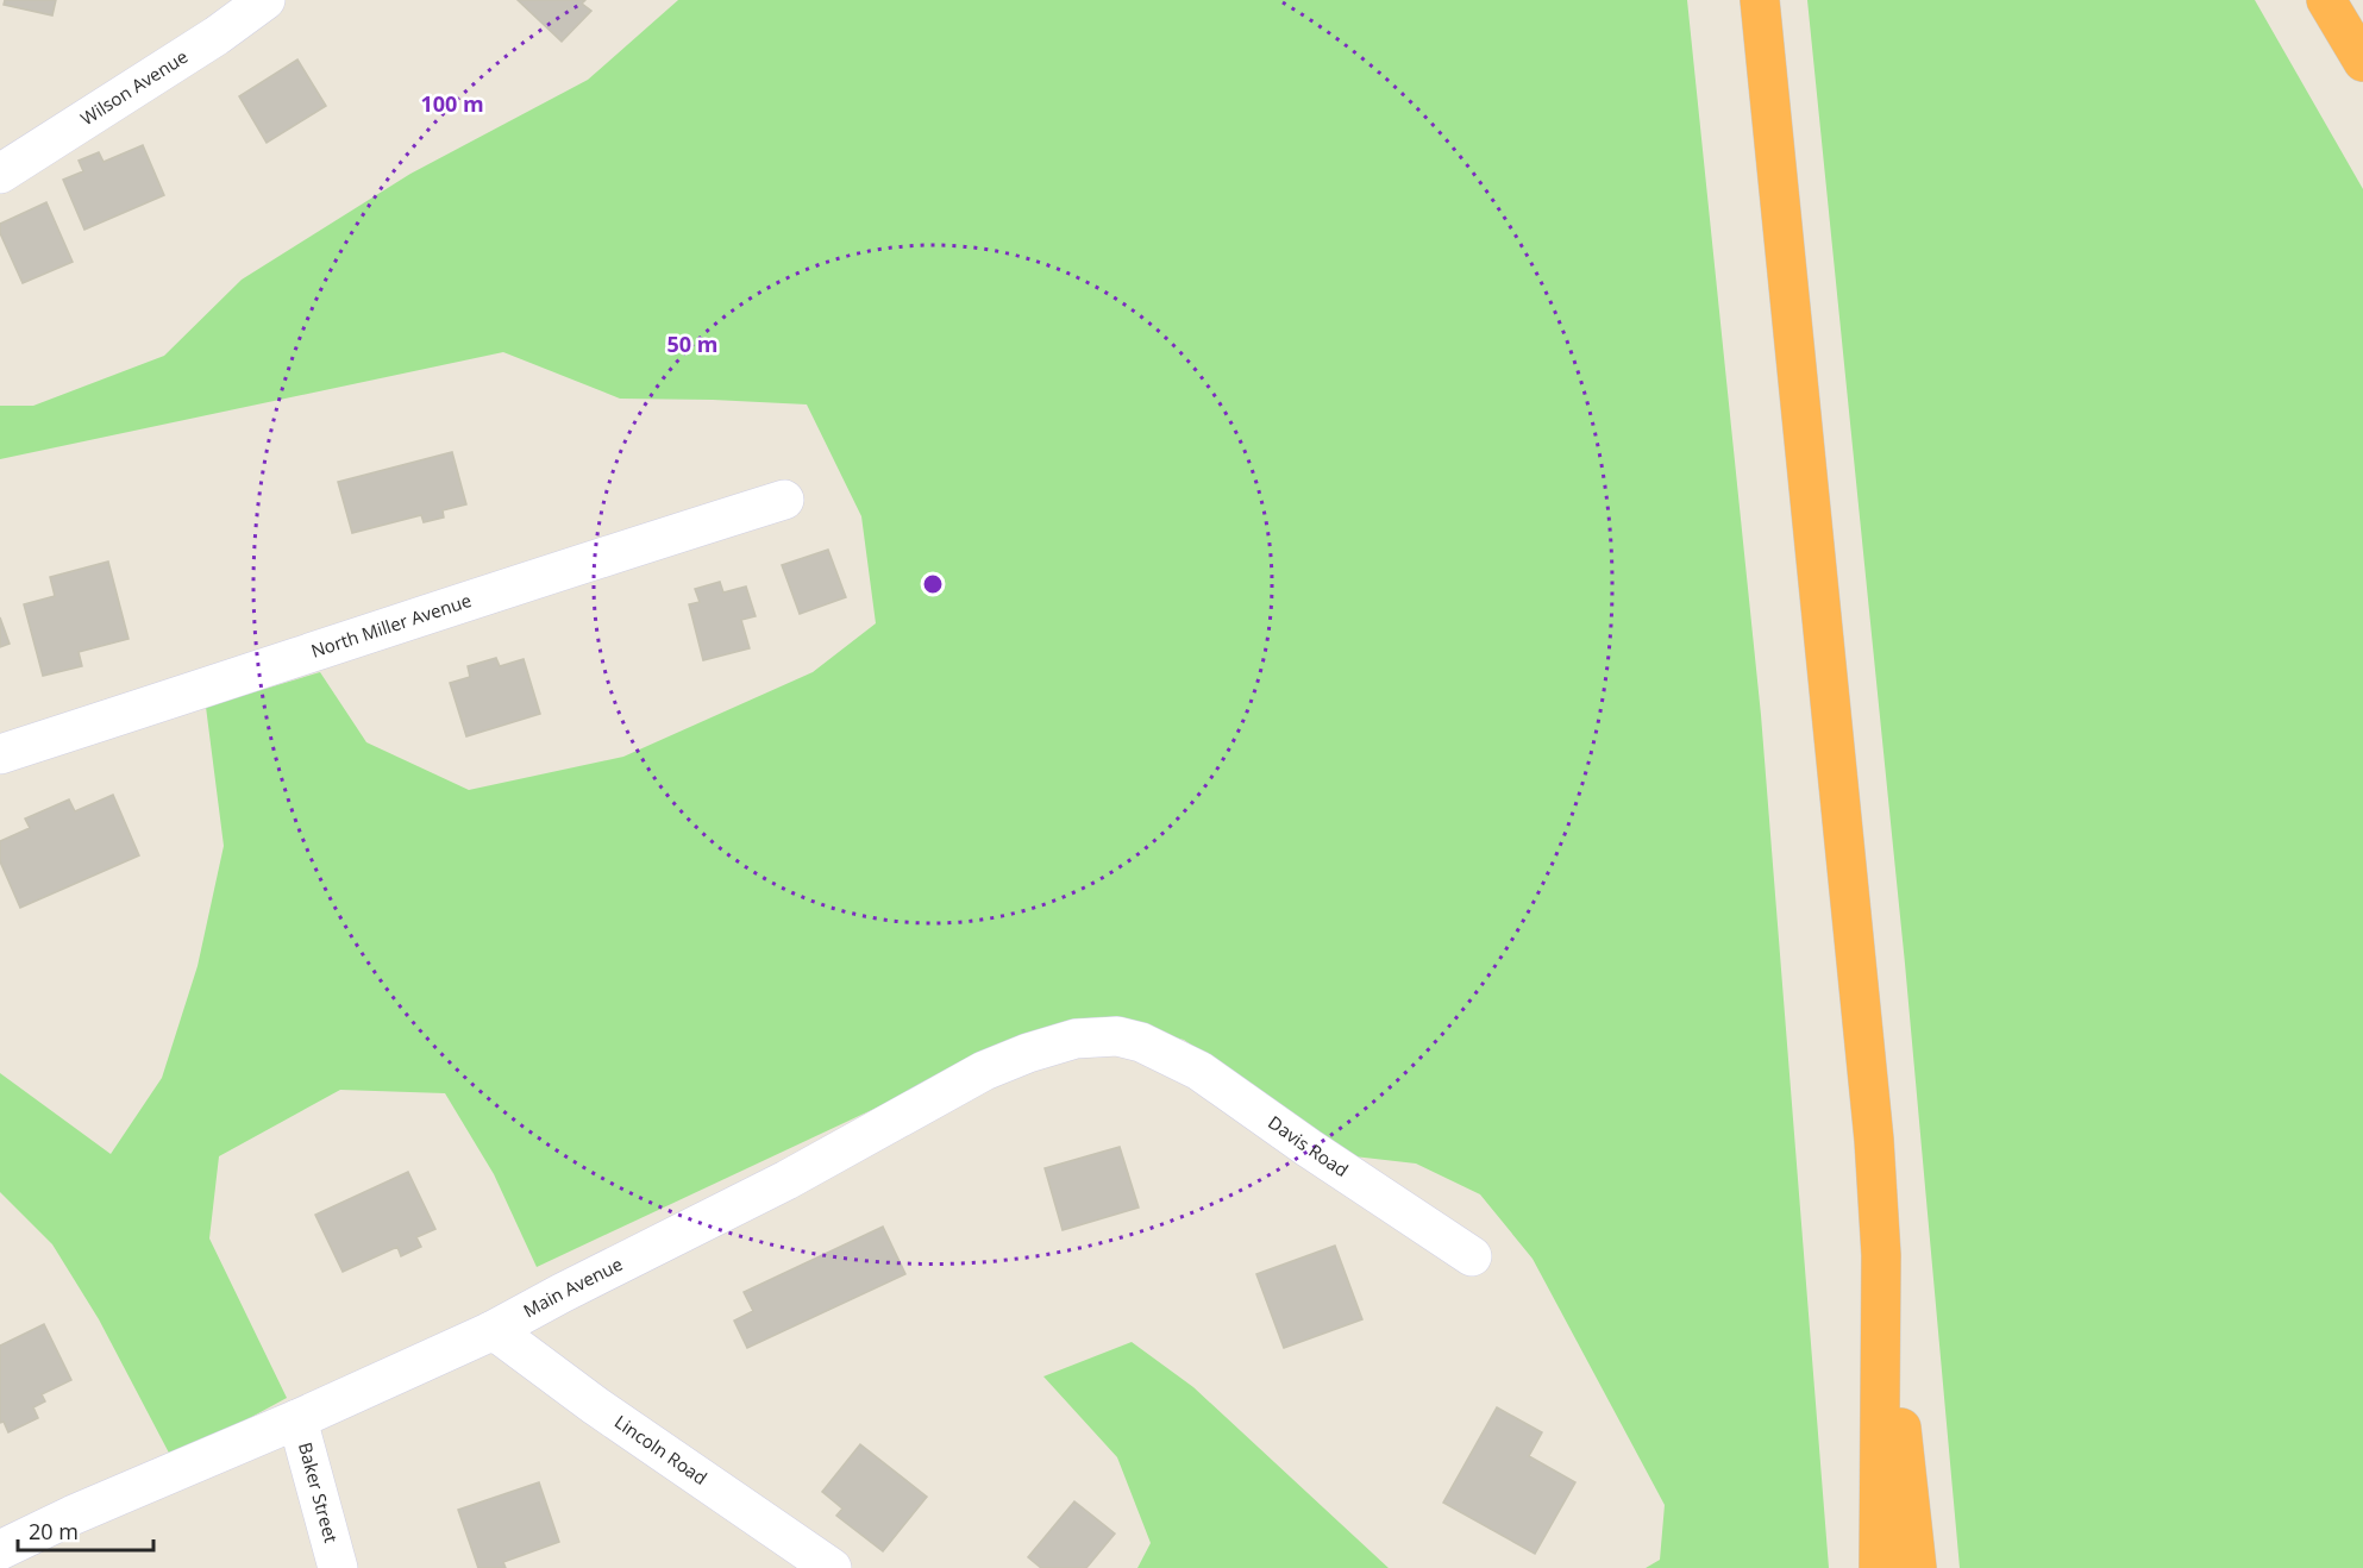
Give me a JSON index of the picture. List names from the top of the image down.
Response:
{
  "streets": {
    "street": [
      "Wilson Avenue",
      "North Miller Avenue",
      "Davis Road",
      "Main Avenue",
      "Lincoln Road",
      "Baker Street"
    ]
  },
  "crossings": [
    ["Davis Road", "Main Avenue"],
    ["Main Avenue", "Lincoln Road"],
    ["Main Avenue", "Baker Street"]
  ],
  "scale_bar": "20 m",
  "rings": ["100 m", "50 m"]
}
